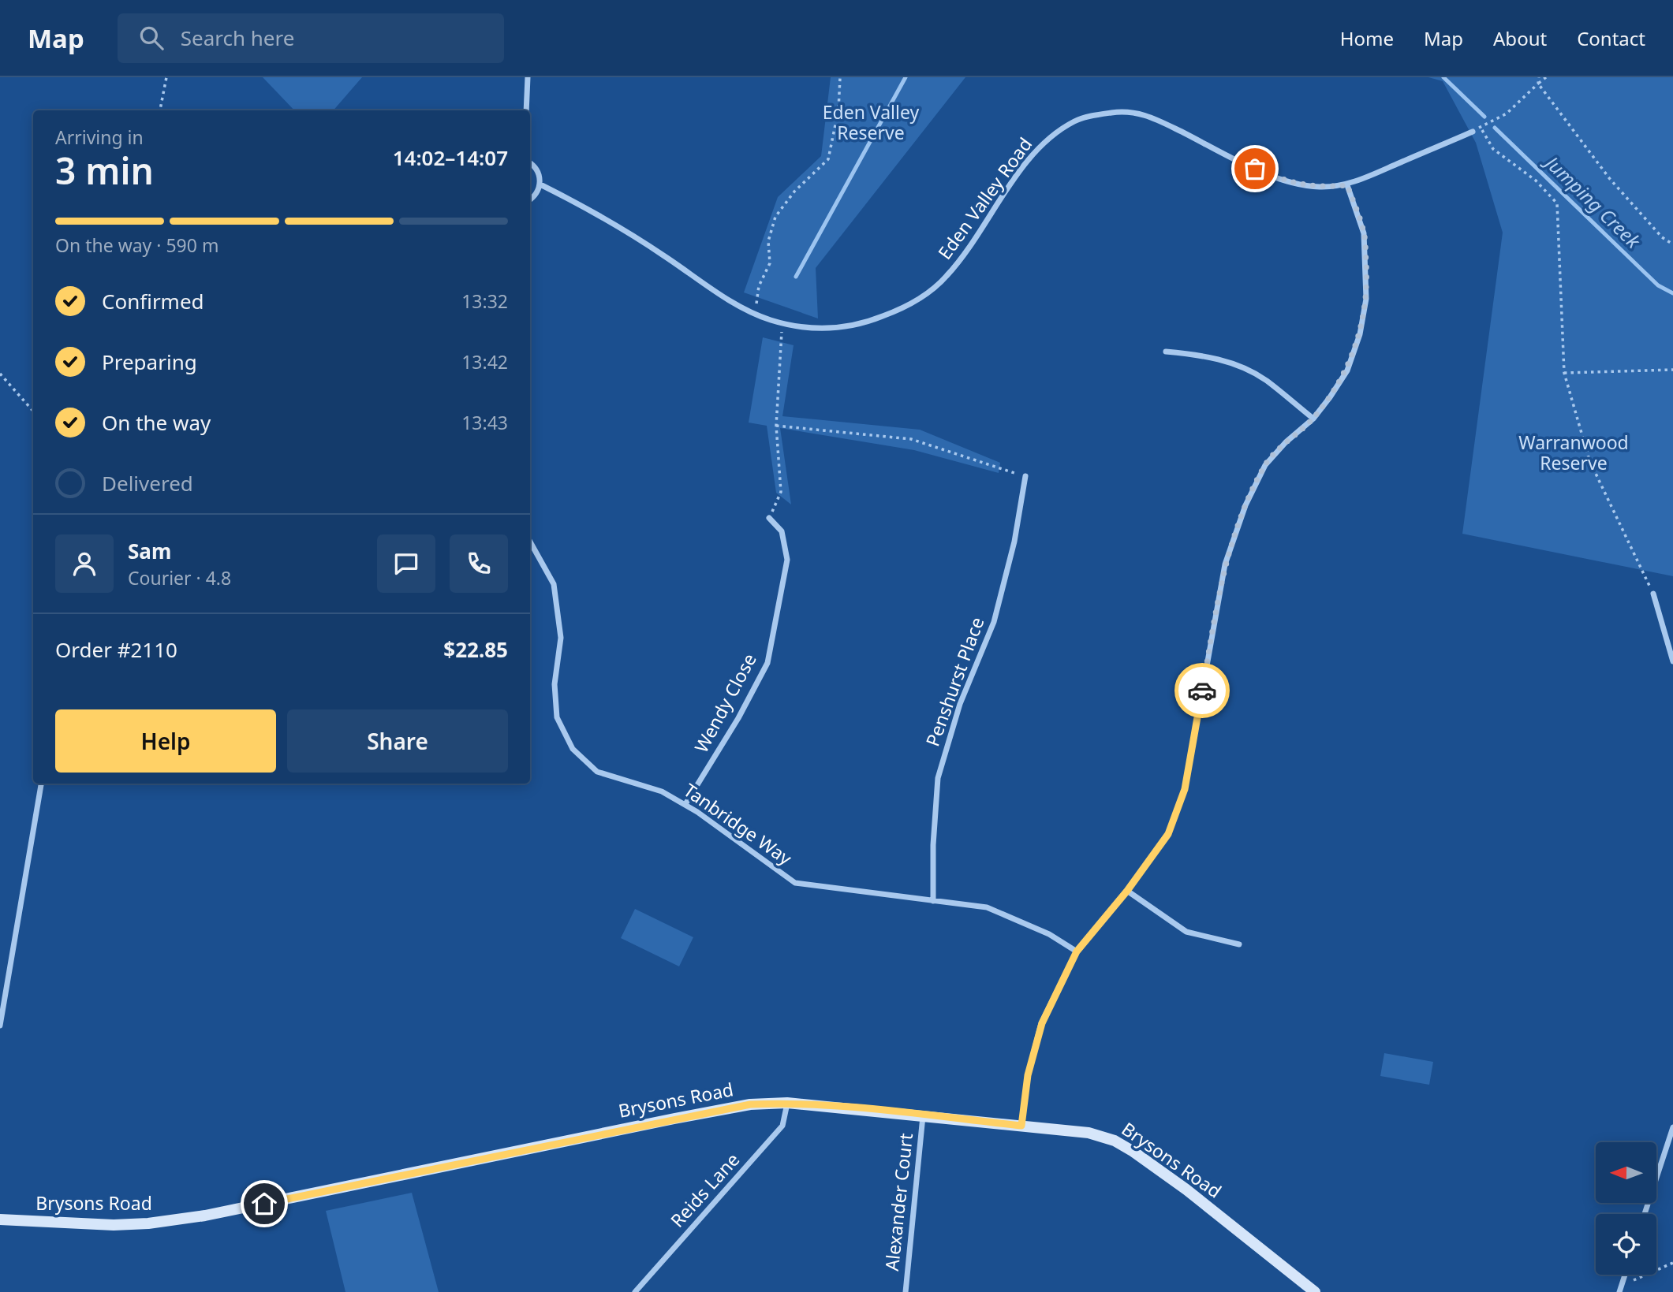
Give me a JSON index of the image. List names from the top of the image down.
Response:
{
  "streets": {
    "street": [
      "Eden Valley Road",
      "Penshurst Place",
      "Wendy Close",
      "Tanbridge Way",
      "Brysons Road",
      "Reids Lane",
      "Alexander Court"
    ]
  },
  "crossings": [
    ["Penshurst Place", "Tanbridge Way"],
    ["Wendy Close", "Tanbridge Way"],
    ["Brysons Road", "Reids Lane"],
    ["Brysons Road", "Alexander Court"]
  ],
  "water": ["Jumping Creek"],
  "parks": ["Eden Valley Reserve", "Warranwood Reserve"],
  "north": "left",
  "page": {
    "header": "Map",
    "search": "Search here",
    "nav": [
      "Home",
      "Map",
      "About",
      "Contact"
    ],
    "heading": ["3 min", "Arriving in", "14:02–14:07"],
    "panel": [
      "Sam",
      "Courier · 4.8",
      "Order #2110",
      "$22.85"
    ],
    "bar": "On the way · 590 m",
    "list": [
      ["Confirmed", "13:32"],
      ["Preparing", "13:42"],
      ["On the way", "13:43"],
      "Delivered"
    ],
    "buttons": ["Help", "Share"]
  }
}
